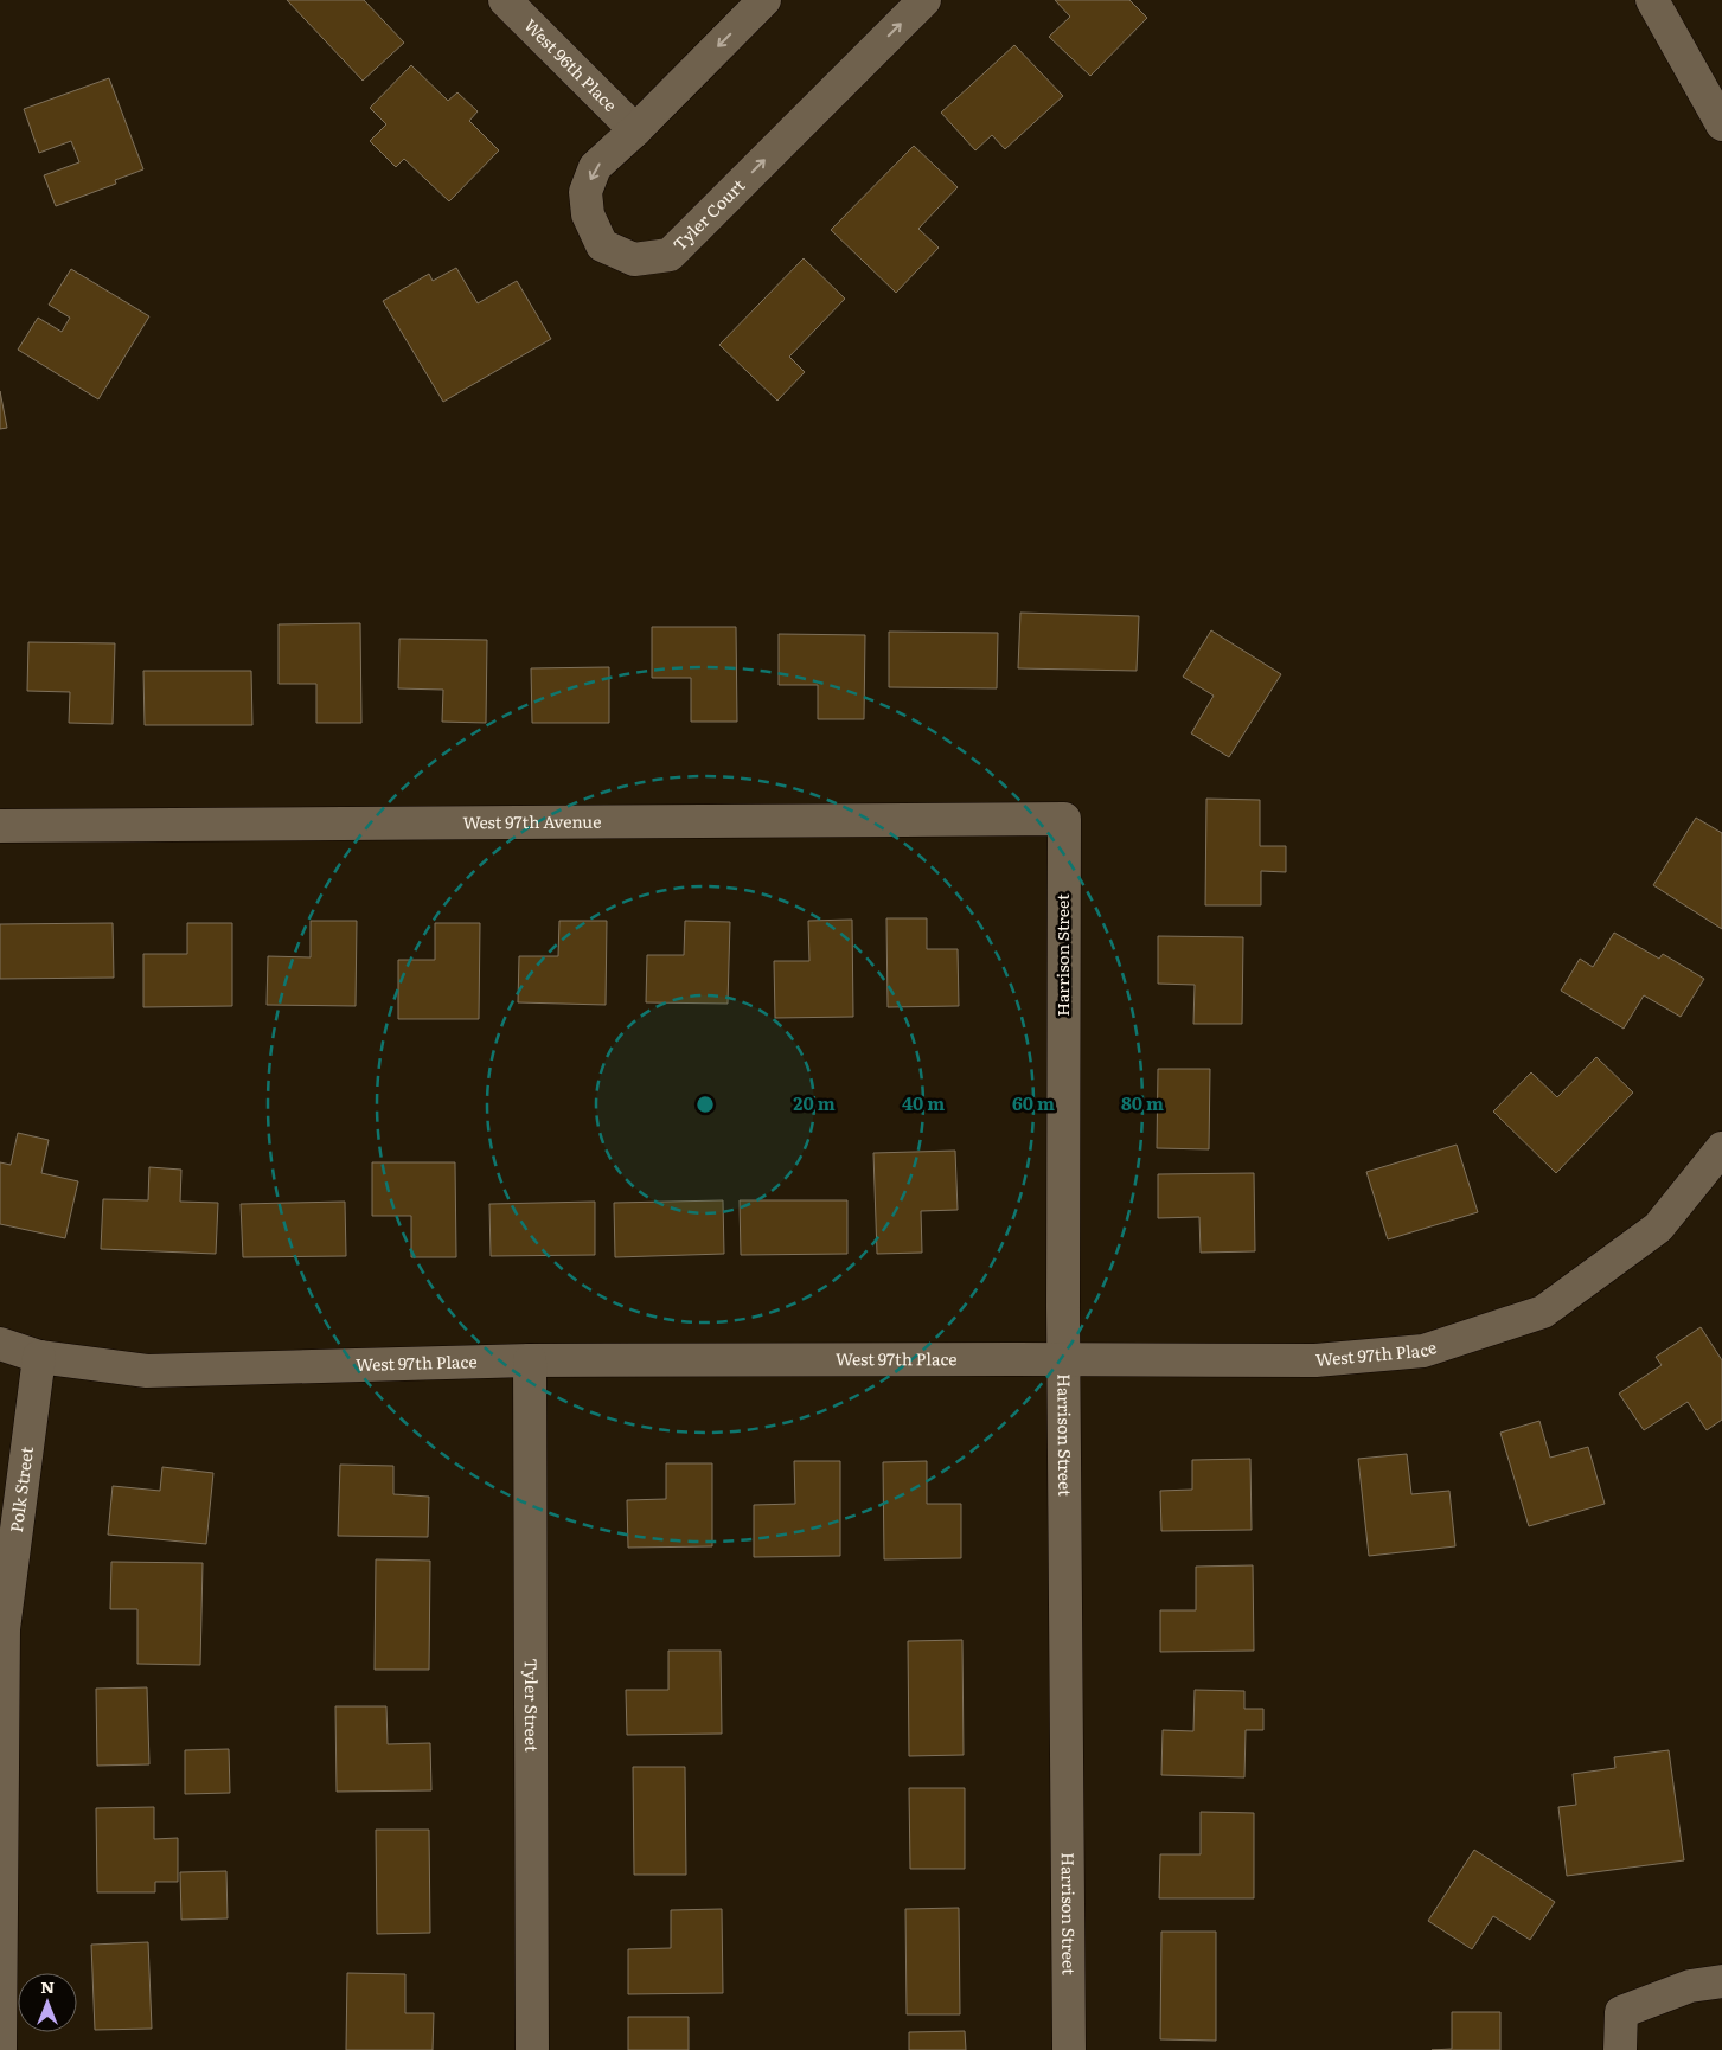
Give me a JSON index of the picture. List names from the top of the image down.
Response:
{
  "streets": {
    "street": [
      "West 96th Place",
      "Tyler Court",
      "West 97th Avenue",
      "Harrison Street",
      "West 97th Place",
      "Polk Street",
      "Tyler Street"
    ]
  },
  "crossings": [
    ["West 96th Place", "Tyler Court"],
    ["West 97th Avenue", "Harrison Street"],
    ["Harrison Street", "West 97th Place"],
    ["West 97th Place", "Polk Street"],
    ["West 97th Place", "Tyler Street"]
  ],
  "north": "top",
  "rings": [
    "20 m",
    "40 m",
    "60 m",
    "80 m"
  ]
}
